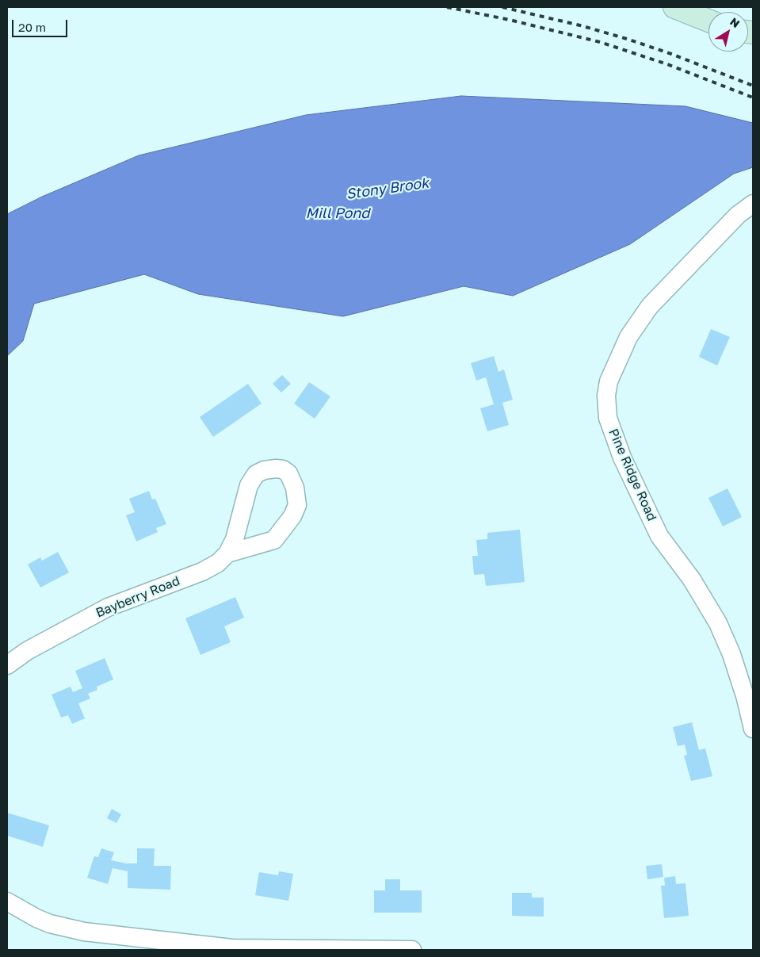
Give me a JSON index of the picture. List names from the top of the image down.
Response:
{
  "streets": {
    "street": ["Pine Ridge Road", "Bayberry Road"]
  },
  "water": ["Stony Brook", "Mill Pond"],
  "scale_bar": "20 m",
  "north": "top right"
}
